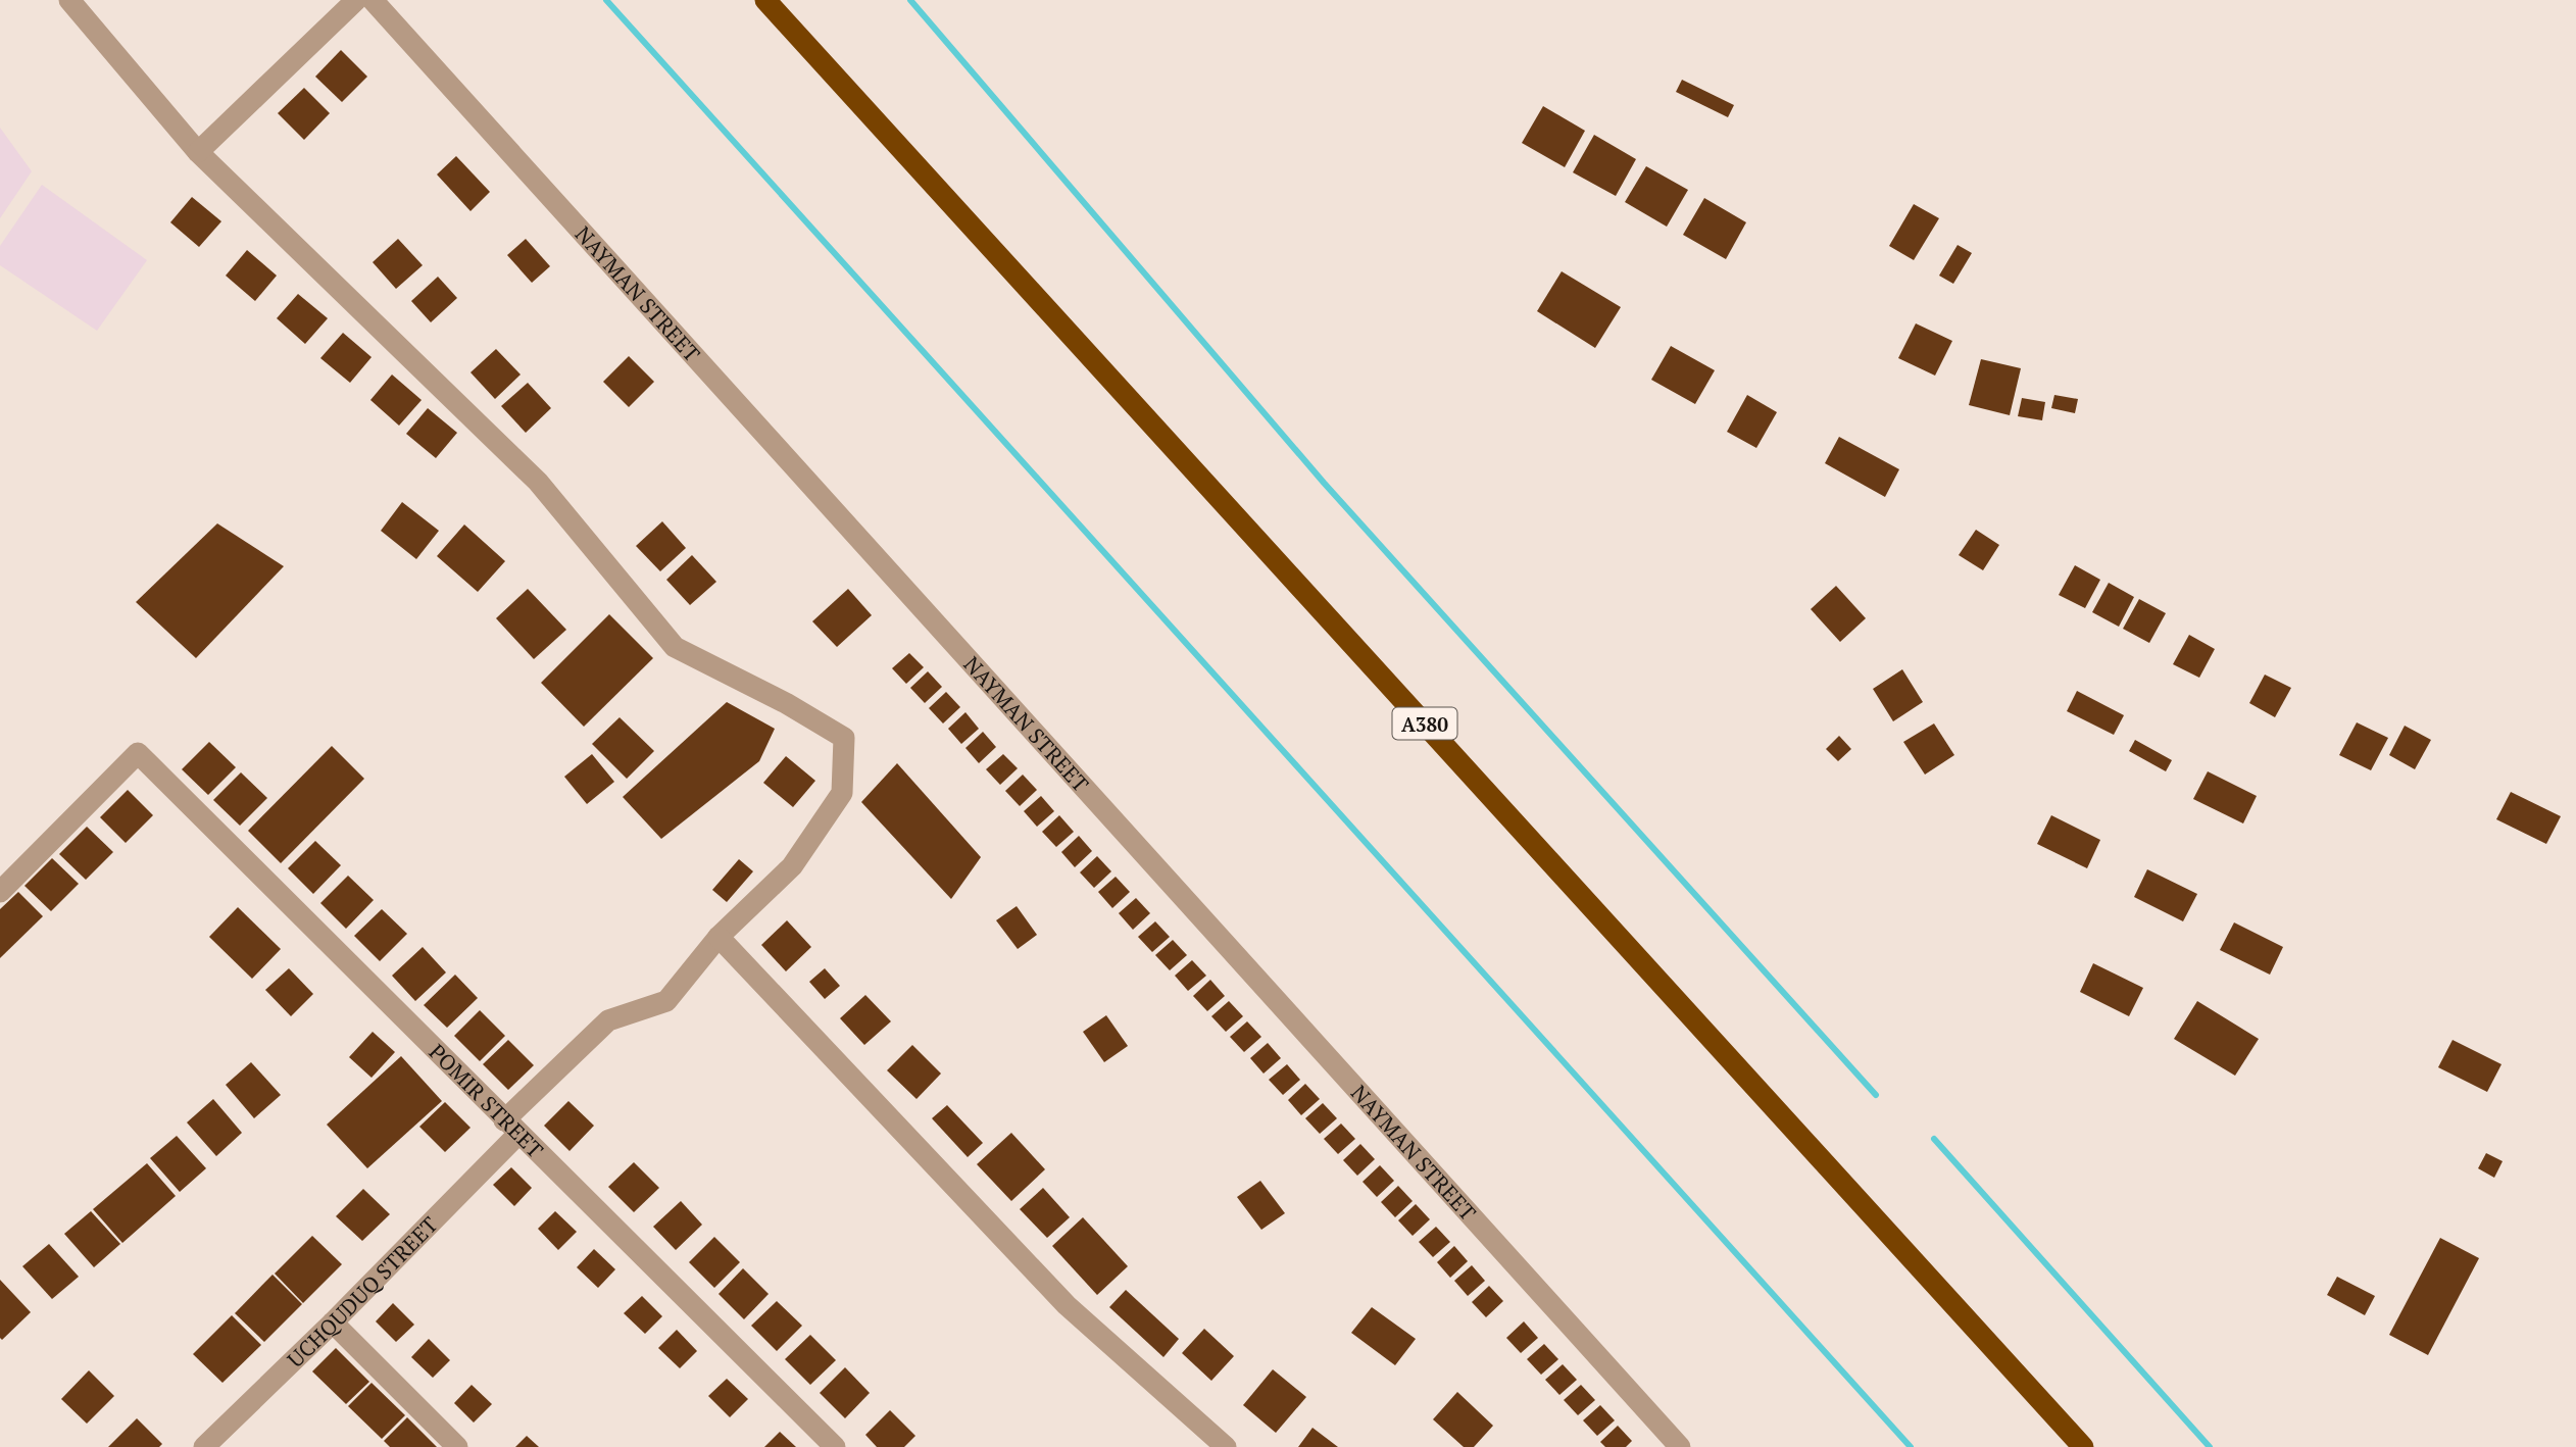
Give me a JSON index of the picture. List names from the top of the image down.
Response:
{
  "streets": {
    "highway": ["A380"],
    "street": ["NAYMAN STREET", "POMIR STREET", "UCHQUDUQ STREET"]
  },
  "crossings": [
    ["POMIR STREET", "UCHQUDUQ STREET"]
  ]
}
